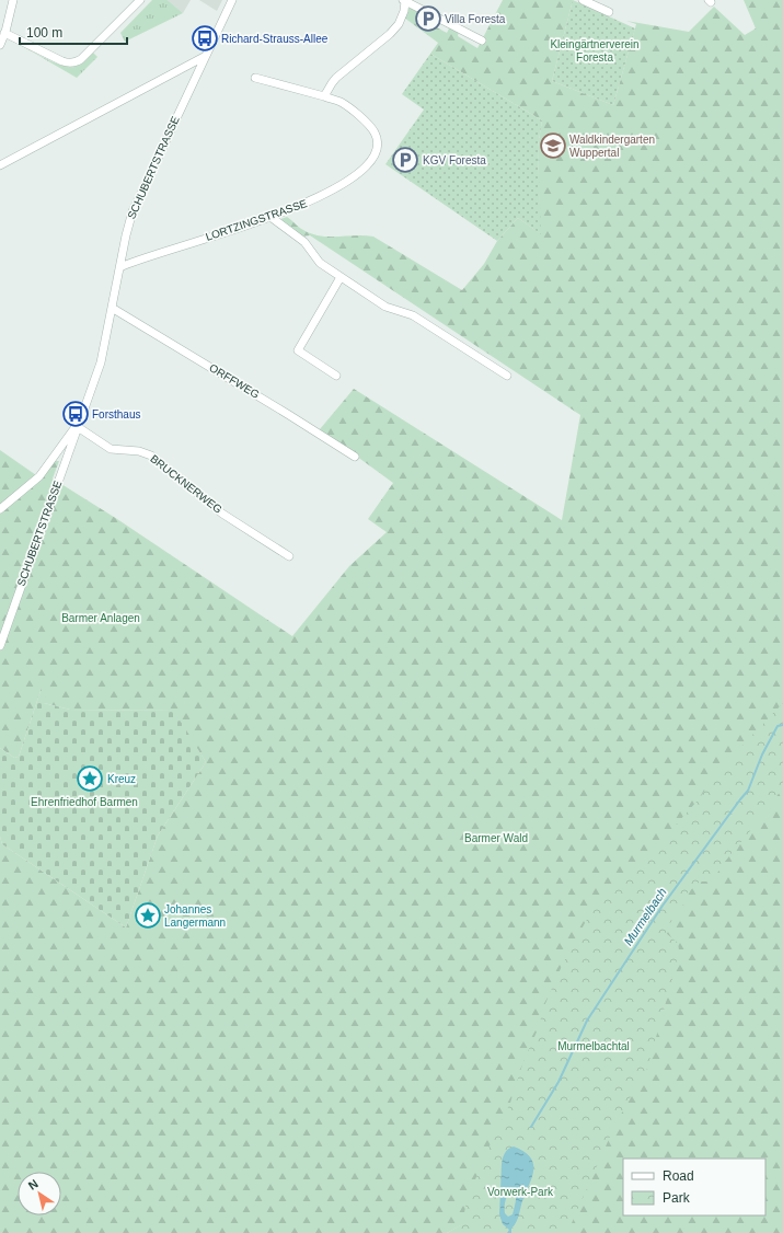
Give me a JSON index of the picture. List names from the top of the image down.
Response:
{
  "streets": {
    "street": [
      "SCHUBERTSTRASSE",
      "LORTZINGSTRASSE",
      "ORFFWEG",
      "BRUCKNERWEG"
    ]
  },
  "crossings": [
    ["SCHUBERTSTRASSE", "LORTZINGSTRASSE"],
    ["SCHUBERTSTRASSE", "ORFFWEG"],
    ["SCHUBERTSTRASSE", "BRUCKNERWEG"]
  ],
  "water": ["Murmelbach"],
  "parks": [
    "Kleingärtnerverein Foresta",
    "Barmer Anlagen",
    "Ehrenfriedhof Barmen",
    "Barmer Wald",
    "Murmelbachtal",
    "Vorwerk-Park"
  ],
  "places": {
    "parking": ["Villa Foresta", "KGV Foresta"],
    "bus stop": ["Richard-Strauss-Allee", "Forsthaus"],
    "school or university": ["Waldkindergarten Wuppertal"],
    "place": ["Kreuz", "Johannes Langermann"]
  },
  "legend": ["Road", "Park"],
  "scale_bar": "100 m",
  "north": "top left"
}
